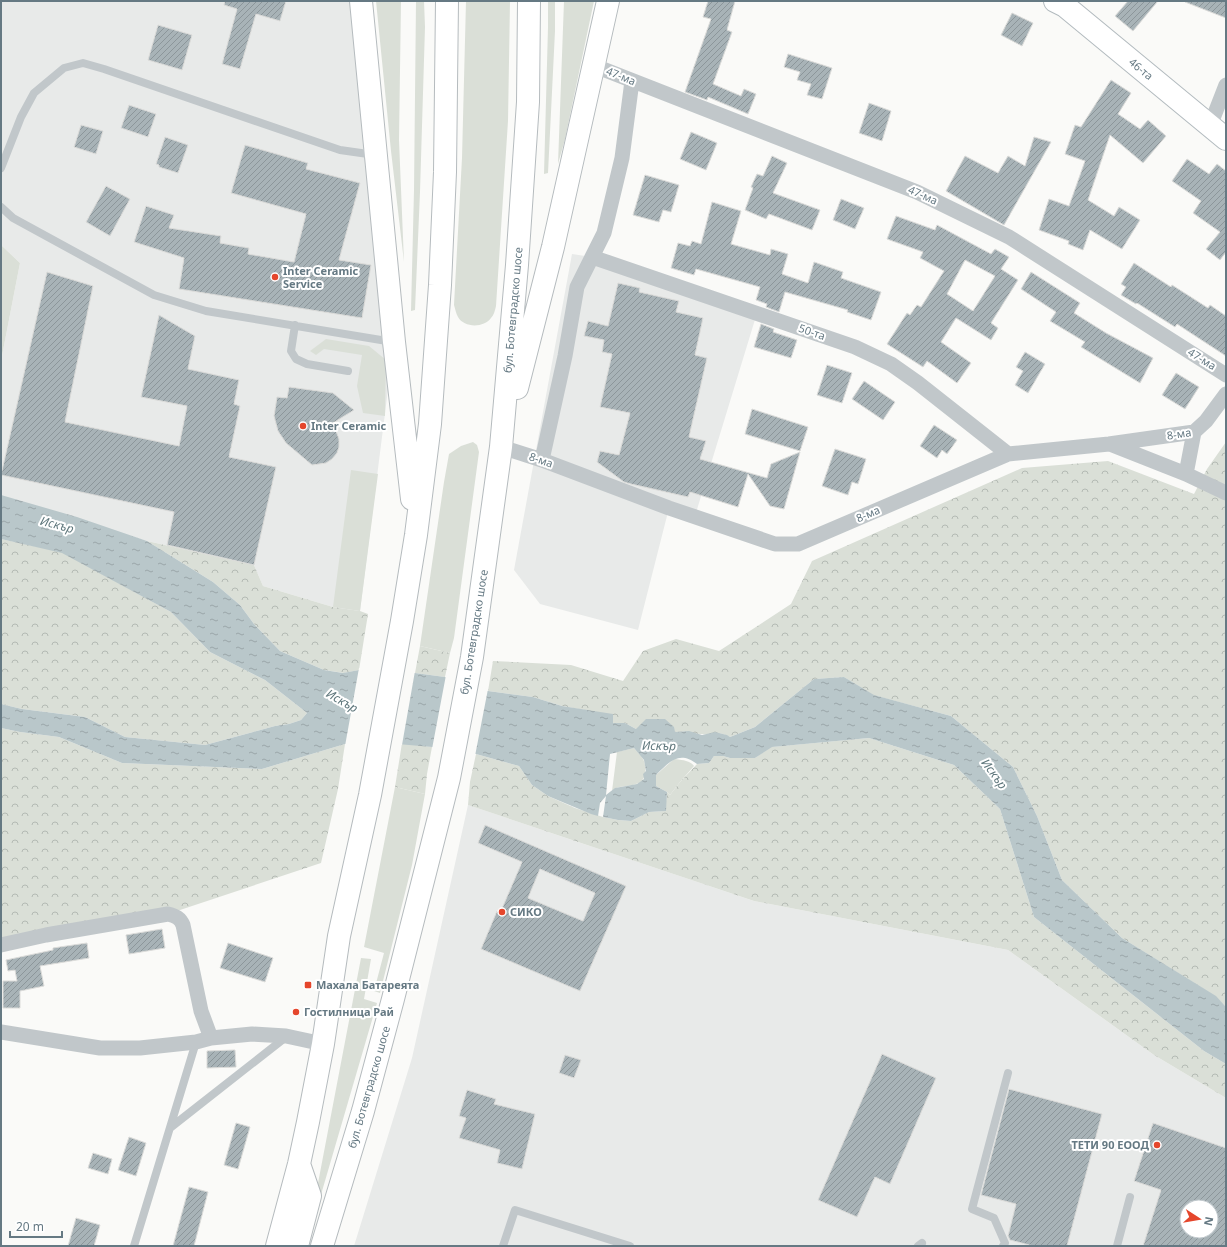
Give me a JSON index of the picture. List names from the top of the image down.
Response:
{
  "streets": {
    "main road": ["46-та", "бул. Ботевградско шосе"],
    "street": ["47-ма", "50-та", "8-ма"]
  },
  "crossings": [
    ["бул. Ботевградско шосе", "8-ма"],
    ["50-та", "8-ма"]
  ],
  "water": ["Искър"],
  "places": {
    "other": [
      "Inter Ceramic Service",
      "Inter Ceramic",
      "СИКО",
      "Гостилница Рай",
      "ТЕТИ 90 ЕООД"
    ],
    "transit": ["Махала Батареята"]
  },
  "scale_bar": "20 m",
  "north": "right"
}
